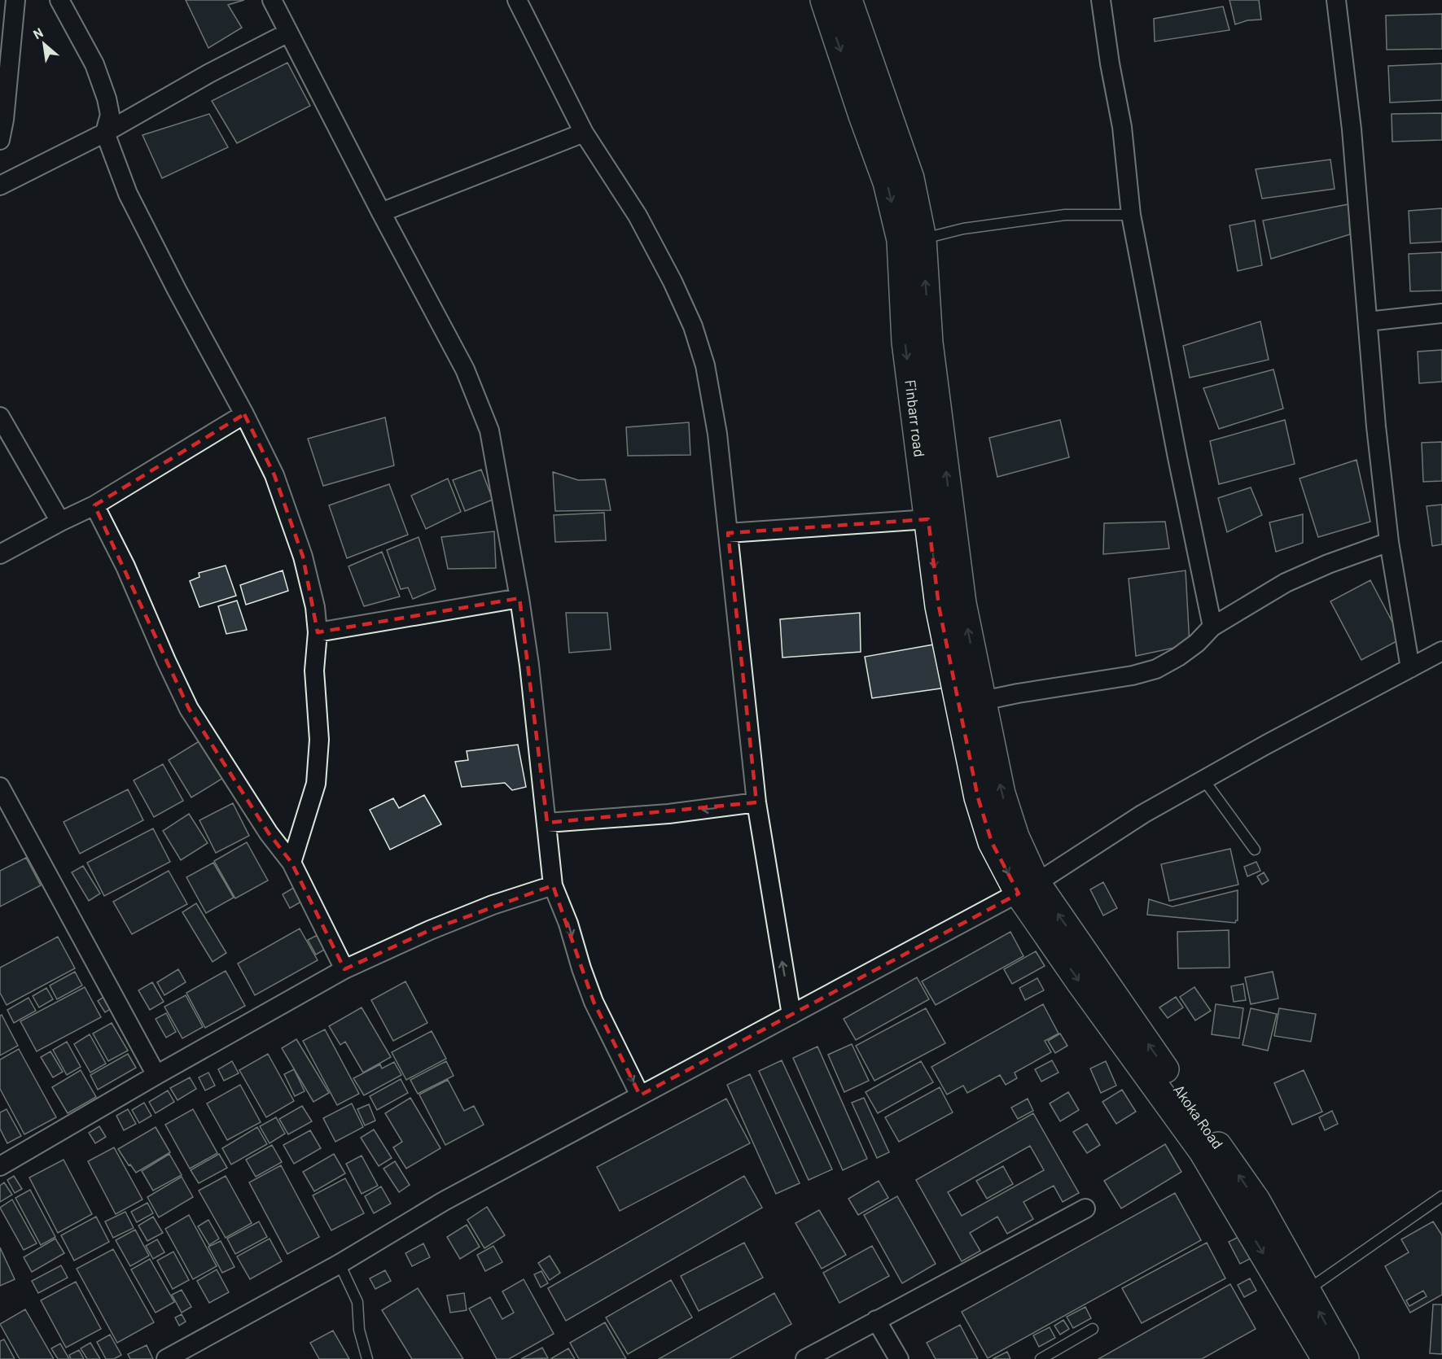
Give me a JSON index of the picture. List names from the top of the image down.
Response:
{
  "streets": {
    "main road": ["Finbarr road", "Akoka Road"]
  },
  "north": "top left"
}
